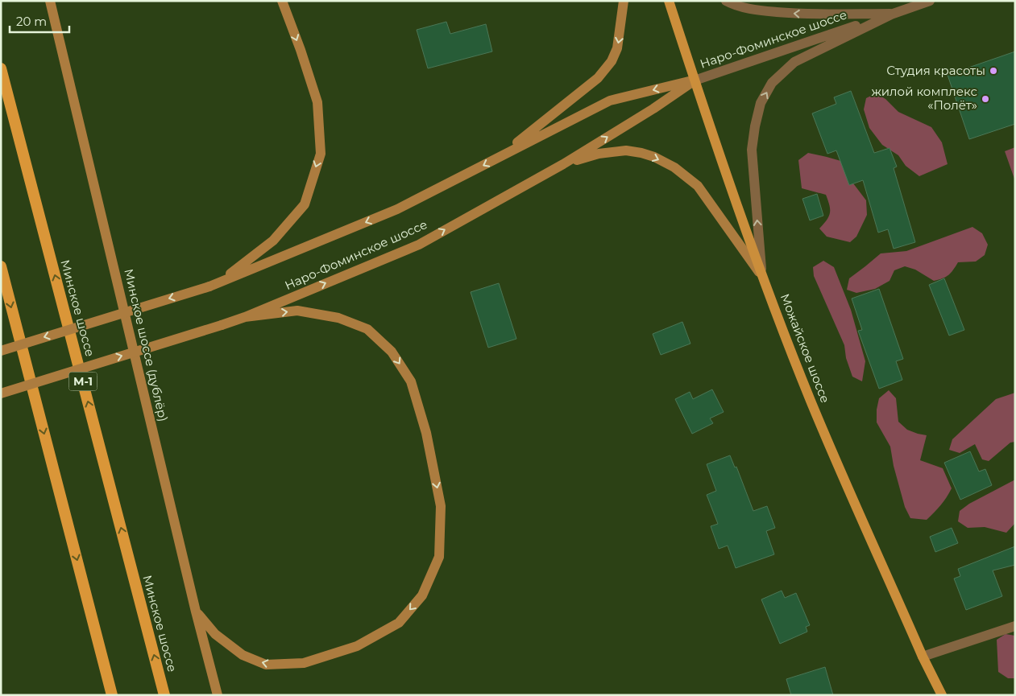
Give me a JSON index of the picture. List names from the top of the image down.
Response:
{
  "streets": {
    "highway": ["Минское шоссе", "М-1"],
    "main road": ["Наро-Фоминское шоссе", "Минское шоссе (дублёр)", "Можайское шоссе"]
  },
  "crossings": [
    ["Наро-Фоминское шоссе", "Можайское шоссе"]
  ],
  "places": ["Студия красоты", "жилой комплекс «Полёт»"],
  "scale_bar": "20 m"
}
